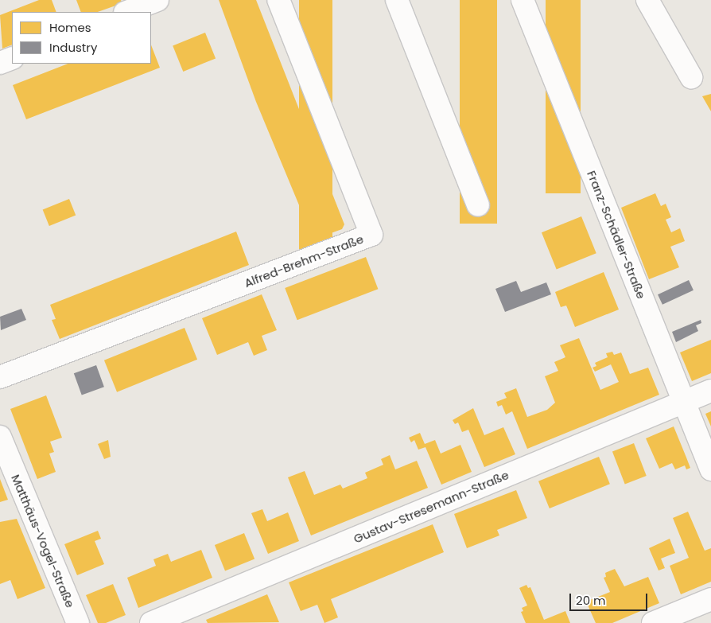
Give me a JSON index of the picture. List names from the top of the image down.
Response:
{
  "streets": {
    "street": [
      "Franz-Schädler-Straße",
      "Alfred-Brehm-Straße",
      "Gustav-Stresemann-Straße",
      "Matthäus-Vogel-Straße"
    ]
  },
  "crossings": [
    ["Franz-Schädler-Straße", "Gustav-Stresemann-Straße"]
  ],
  "legend": ["Homes", "Industry"],
  "scale_bar": "20 m"
}
